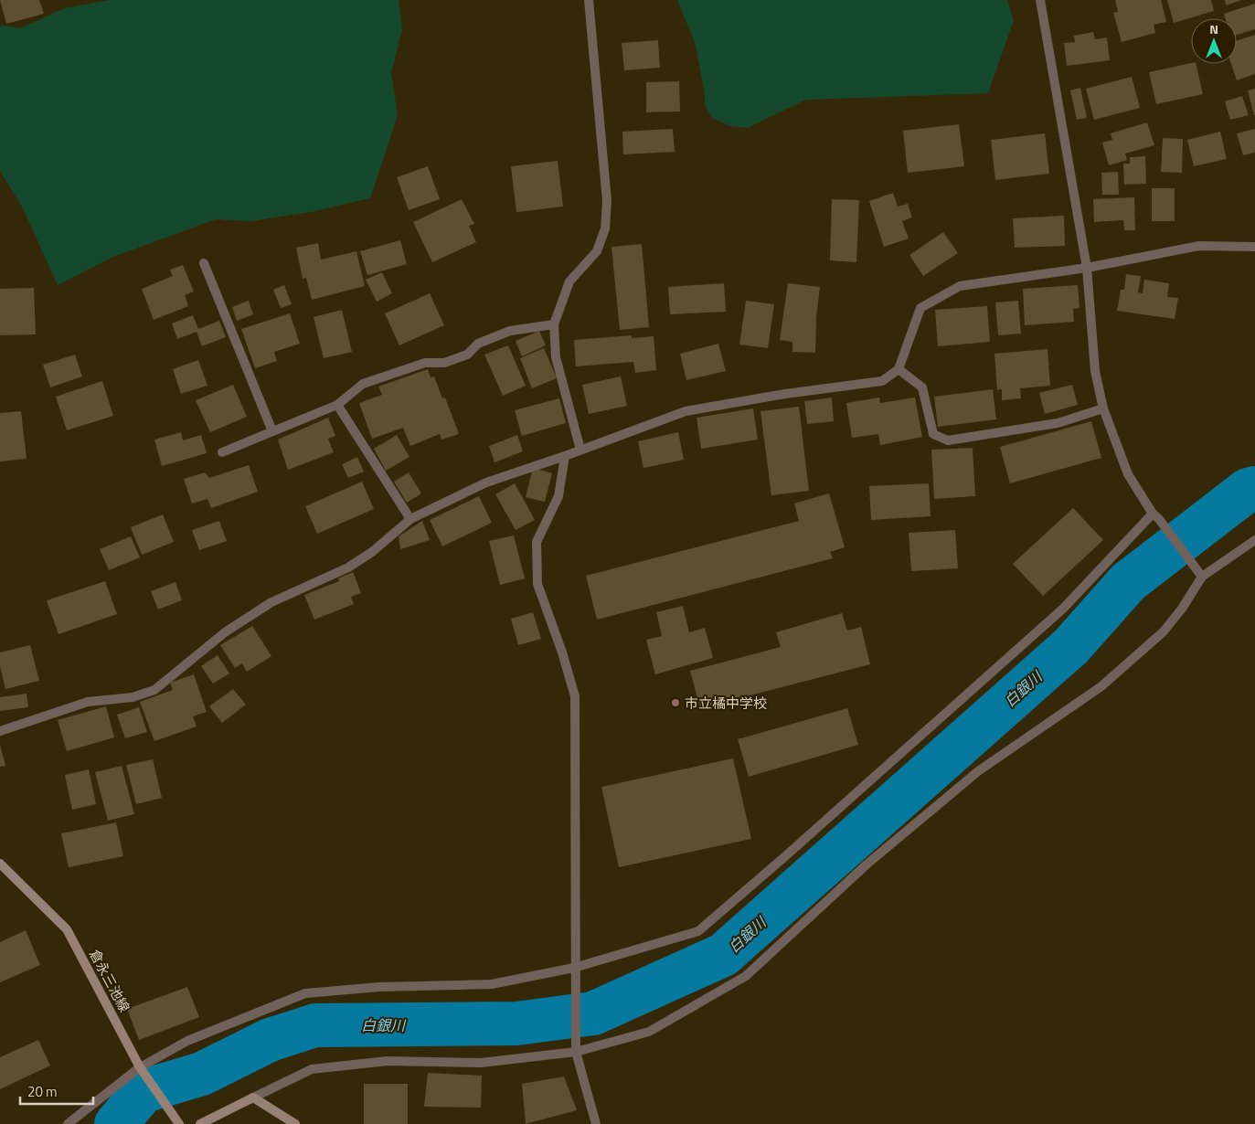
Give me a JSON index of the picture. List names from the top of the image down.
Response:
{
  "streets": {
    "main road": ["倉永三池線"]
  },
  "water": ["白銀川"],
  "places": ["市立橘中学校"],
  "scale_bar": "20 m",
  "north": "top"
}
